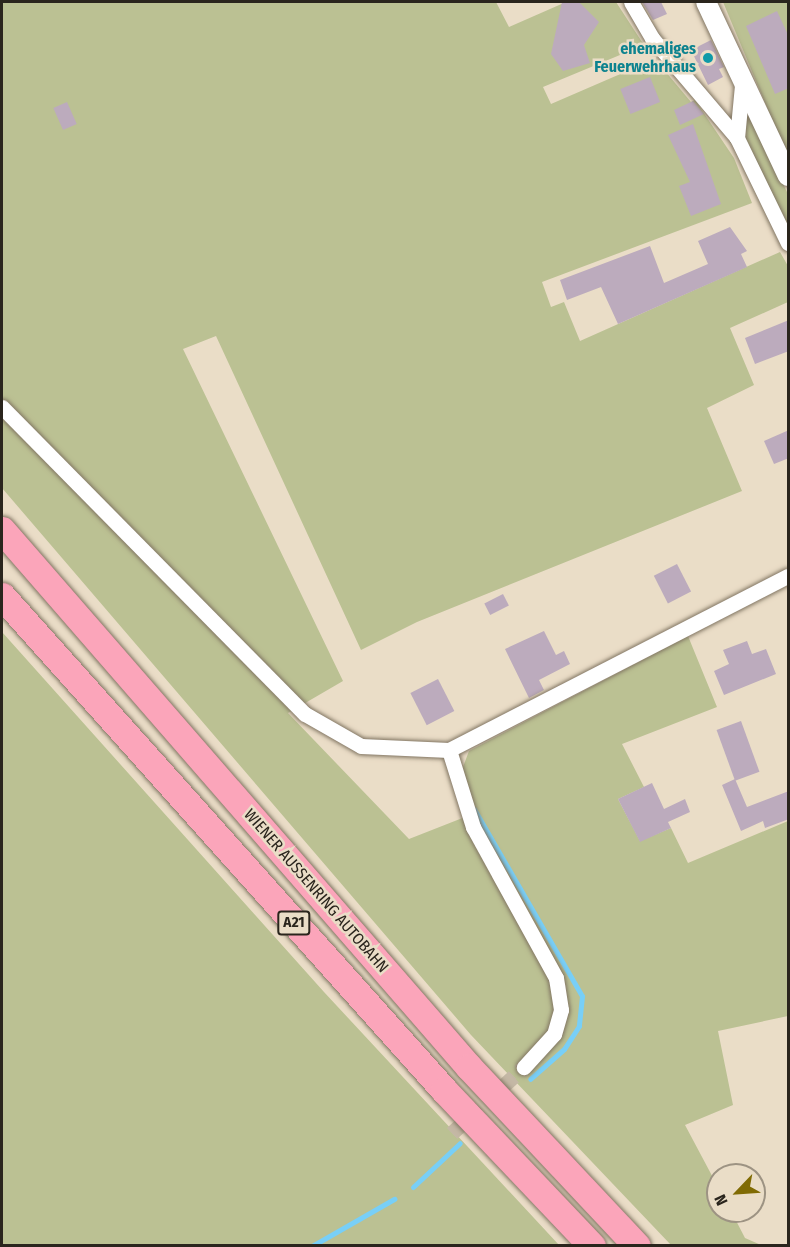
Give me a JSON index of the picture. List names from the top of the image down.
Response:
{
  "streets": {
    "highway": ["WIENER AUSSENRING AUTOBAHN", "A21"]
  },
  "places": ["ehemaliges Feuerwehrhaus"],
  "north": "bottom left"
}
